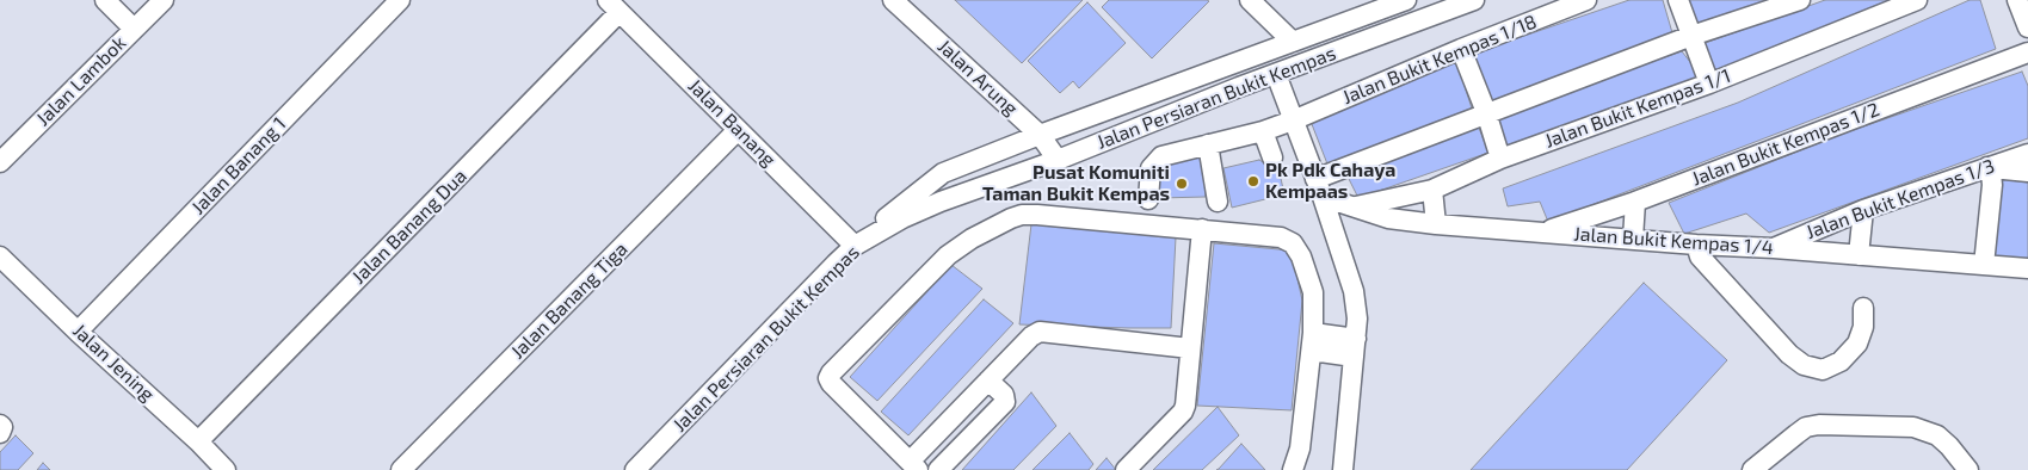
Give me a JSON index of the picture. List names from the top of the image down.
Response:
{
  "streets": {
    "street": [
      "Jalan Bukit Kempas 1/18",
      "Jalan Arung",
      "Jalan Lambok",
      "Jalan Persiaran Bukit Kempas",
      "Jalan Bukit Kempas 1/1",
      "Jalan Banang",
      "Jalan Bukit Kempas 1/2",
      "Jalan Banang 1",
      "Jalan Bukit Kempas 1/3",
      "Jalan Banang Dua",
      "Jalan Bukit Kempas 1/4",
      "Jalan Banang Tiga",
      "Jalan Jening"
    ]
  },
  "crossings": [
    ["Jalan Arung", "Jalan Persiaran Bukit Kempas"],
    ["Jalan Persiaran Bukit Kempas", "Jalan Banang"],
    ["Jalan Bukit Kempas 1/1", "Jalan Bukit Kempas 1/4"],
    ["Jalan Banang", "Jalan Banang Dua"],
    ["Jalan Banang", "Jalan Banang Tiga"],
    ["Jalan Bukit Kempas 1/2", "Jalan Bukit Kempas 1/4"],
    ["Jalan Banang 1", "Jalan Jening"],
    ["Jalan Bukit Kempas 1/3", "Jalan Bukit Kempas 1/4"],
    ["Jalan Banang Dua", "Jalan Jening"]
  ],
  "places": ["Pk Pdk Cahaya Kempaas", "Pusat Komuniti Taman Bukit Kempas"]
}
